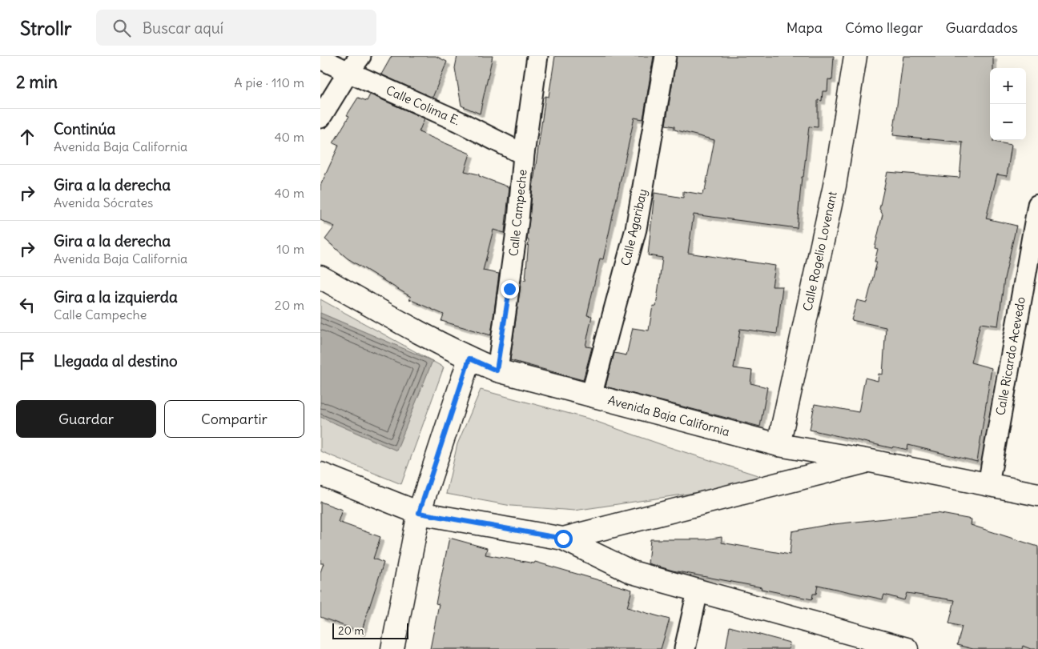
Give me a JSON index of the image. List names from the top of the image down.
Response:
{
  "streets": {
    "main road": ["Calle Rogelio Lovenant", "Avenida Baja California"],
    "street": [
      "Calle Colima E.",
      "Calle Campeche",
      "Calle Agaribay",
      "Calle Ricardo Acevedo"
    ]
  },
  "crossings": [
    ["Calle Colima E.", "Calle Campeche"],
    ["Calle Campeche", "Avenida Baja California"],
    ["Calle Agaribay", "Avenida Baja California"],
    ["Calle Rogelio Lovenant", "Avenida Baja California"],
    ["Calle Ricardo Acevedo", "Avenida Baja California"]
  ],
  "scale_bar": "20 m",
  "page": {
    "header": "Strollr",
    "search": "Buscar aquí",
    "nav": ["Mapa", "Cómo llegar", "Guardados"],
    "heading": ["2 min", "A pie · 110 m"],
    "map_buttons": ["+", "−"],
    "list": [
      ["Continúa", "Avenida Baja California", "40 m"],
      ["Gira a la derecha", "Avenida Sócrates", "40 m"],
      ["Gira a la derecha", "Avenida Baja California", "10 m"],
      ["Gira a la izquierda", "Calle Campeche", "20 m"],
      "Llegada al destino"
    ],
    "buttons": ["Guardar", "Compartir"],
    "scale": "20 m"
  }
}
